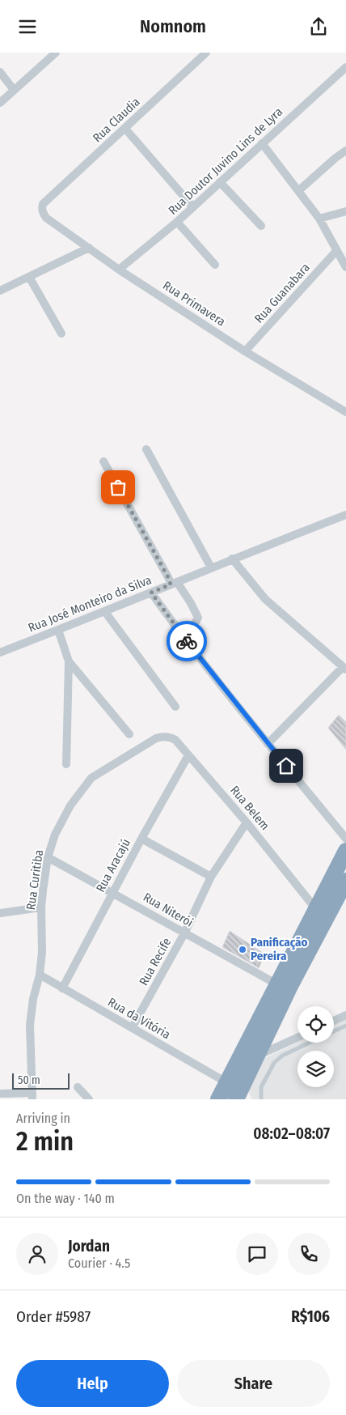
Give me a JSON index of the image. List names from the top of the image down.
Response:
{
  "streets": {
    "street": [
      "Rua Claudia",
      "Rua Doutor Juvino Lins de Lyra",
      "Rua Guanabara",
      "Rua Primavera",
      "Rua José Monteiro da Silva",
      "Rua Belem",
      "Rua Aracajú",
      "Rua Curitiba",
      "Rua Niterói",
      "Rua Recife",
      "Rua da Vitória"
    ]
  },
  "crossings": [
    ["Rua Claudia", "Rua Primavera"],
    ["Rua Doutor Juvino Lins de Lyra", "Rua Primavera"],
    ["Rua Guanabara", "Rua Primavera"],
    ["Rua Belem", "Rua Aracajú"],
    ["Rua Belem", "Rua Curitiba"],
    ["Rua Belem", "Rua Recife"],
    ["Rua Aracajú", "Rua Niterói"],
    ["Rua Aracajú", "Rua da Vitória"],
    ["Rua Curitiba", "Rua Niterói"],
    ["Rua Curitiba", "Rua da Vitória"],
    ["Rua Niterói", "Rua Recife"],
    ["Rua Recife", "Rua da Vitória"]
  ],
  "places": ["Panificação Pereira"],
  "scale_bar": "50 m",
  "page": {
    "header": "Nomnom",
    "scale": "50 m",
    "heading": ["2 min", "Arriving in", "08:02–08:07"],
    "panel": [
      "Jordan",
      "Courier · 4.5",
      "Order #5987",
      "R$106"
    ],
    "bar": "On the way · 140 m",
    "buttons": ["Help", "Share"]
  }
}
